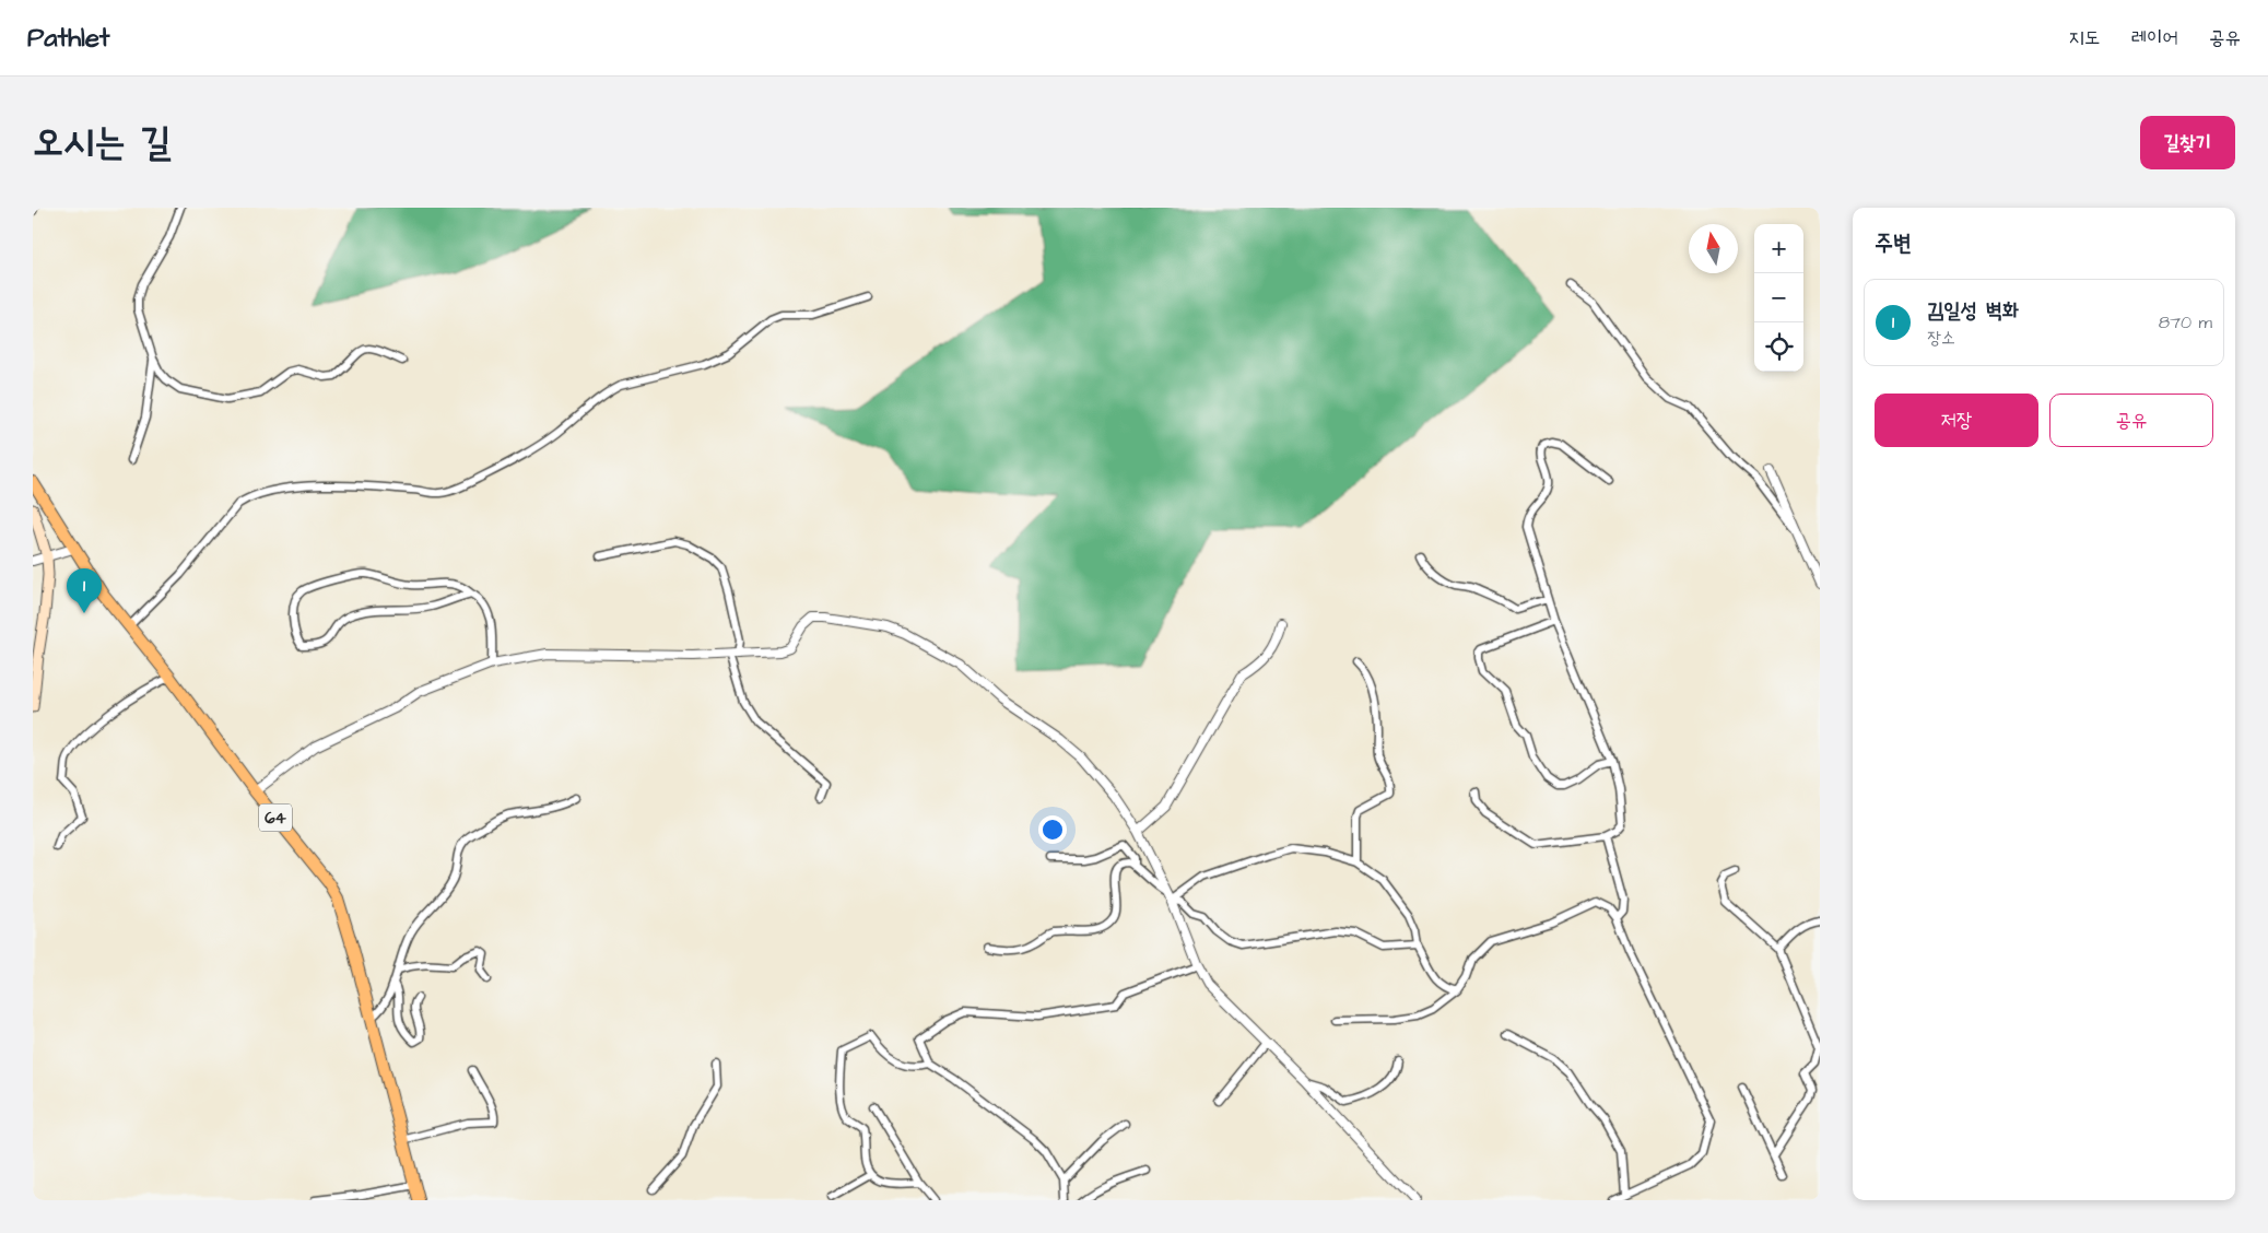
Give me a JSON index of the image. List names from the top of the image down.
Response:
{
  "streets": {
    "main road": ["64"]
  },
  "north": "top",
  "page": {
    "header": "Pathlet",
    "nav": ["지도", "레이어", "공유"],
    "title": "오시는 길",
    "buttons": [
      "길찾기",
      ["저장", "공유"]
    ],
    "heading": "주변",
    "map_buttons": ["+", "−"],
    "list": [
      {
        "mark": "1",
        "name": "김일성 벽화",
        "note": "장소",
        "value": "870 m"
      }
    ],
    "pins": "1"
  }
}
